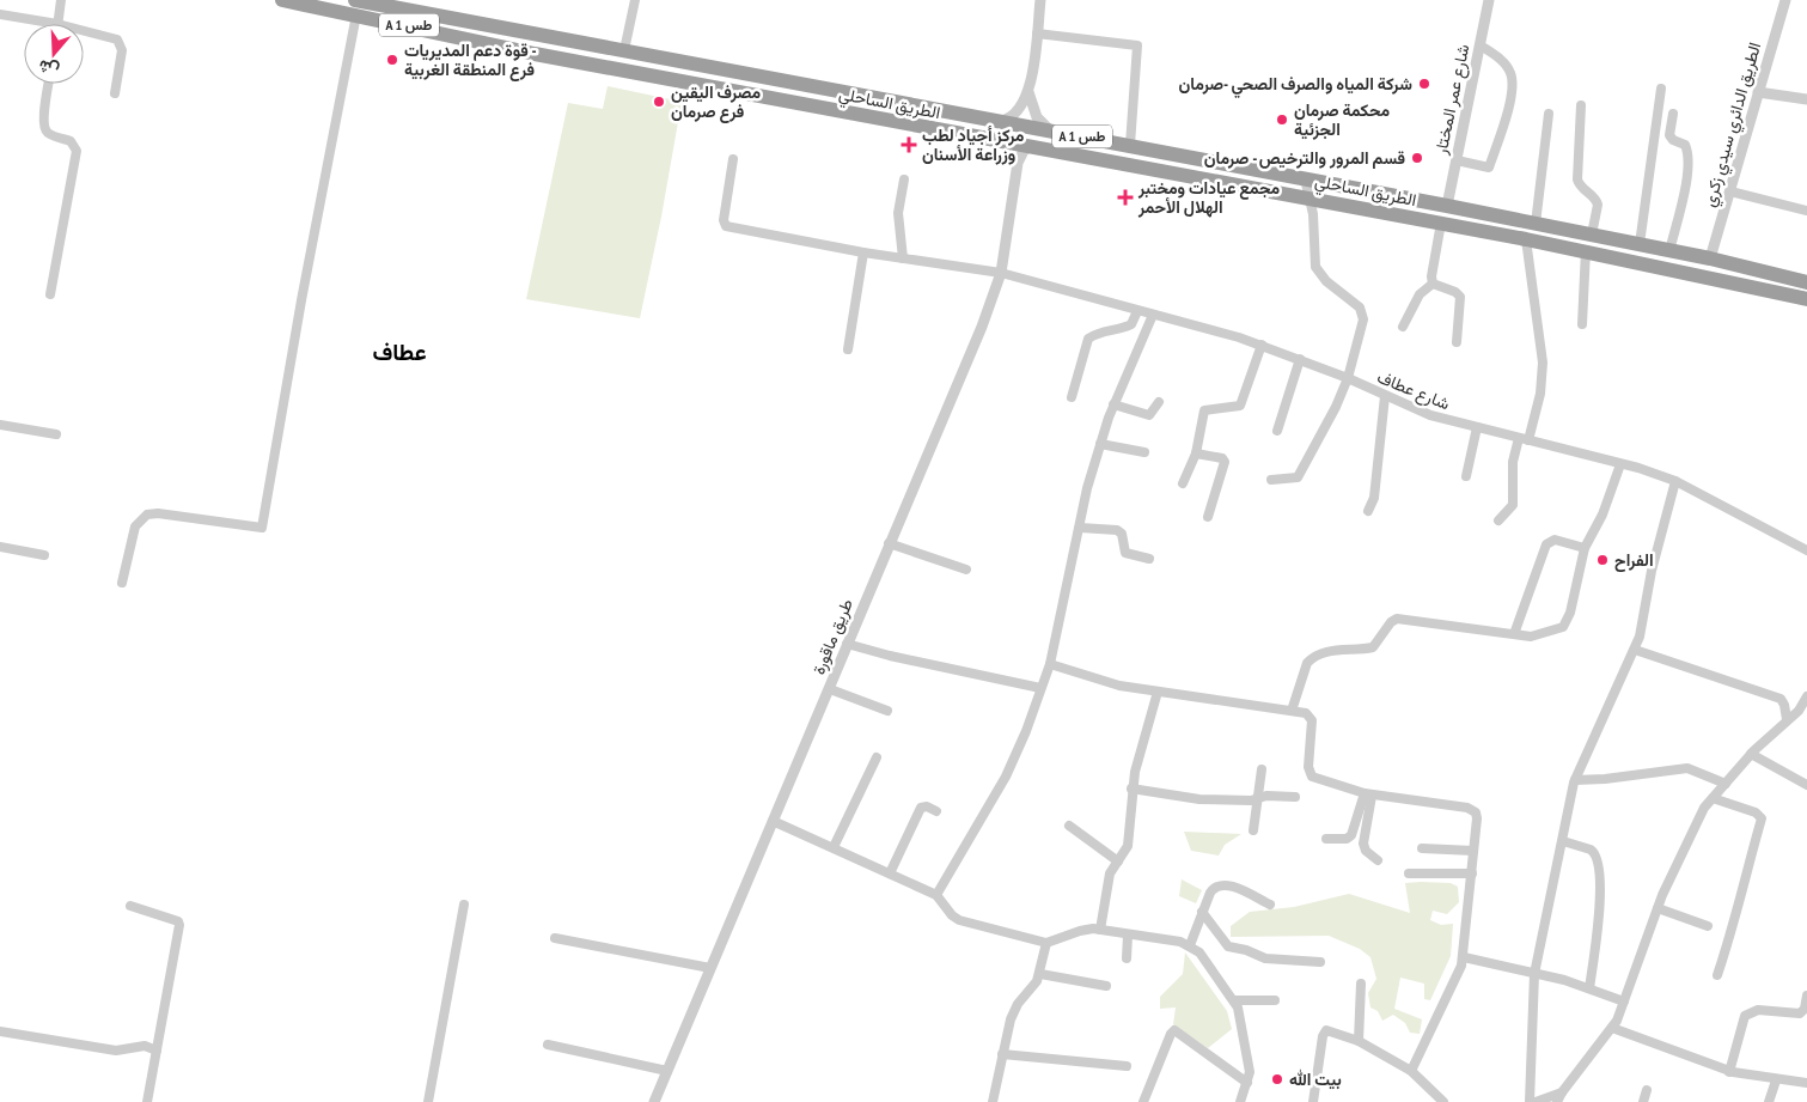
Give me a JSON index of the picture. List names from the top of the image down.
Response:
{
  "streets": {
    "highway": ["A 1 طس", "الطريق الساحلي"],
    "street": [
      "شارع عمر المختار",
      "الطريق الدائري سيدي زكري",
      "شارع عطاف",
      "طريق ماقورة"
    ]
  },
  "crossings": [
    ["شارع عمر المختار", "الطريق الساحلي"],
    ["الطريق الساحلي", "الطريق الدائري سيدي زكري"],
    ["الطريق الساحلي", "طريق ماقورة"],
    ["شارع عطاف", "طريق ماقورة"]
  ],
  "districts": ["عطاف"],
  "places": {
    "other": [
      "قوة دعم المديريات - فرع المنطقة الغربية",
      "شركة المياه والصرف الصحي -صرمان",
      "مصرف اليقين فرع صرمان",
      "محكمة صرمان الجزئية",
      "قسم المرور والترخيص - صرمان",
      "الفراح",
      "بيت الله"
    ],
    "health": ["مركز أجياد لطب وزراعة الأسنان", "مجمع عيادات ومختبر الهلال الأحمر"]
  },
  "north": "bottom"
}
